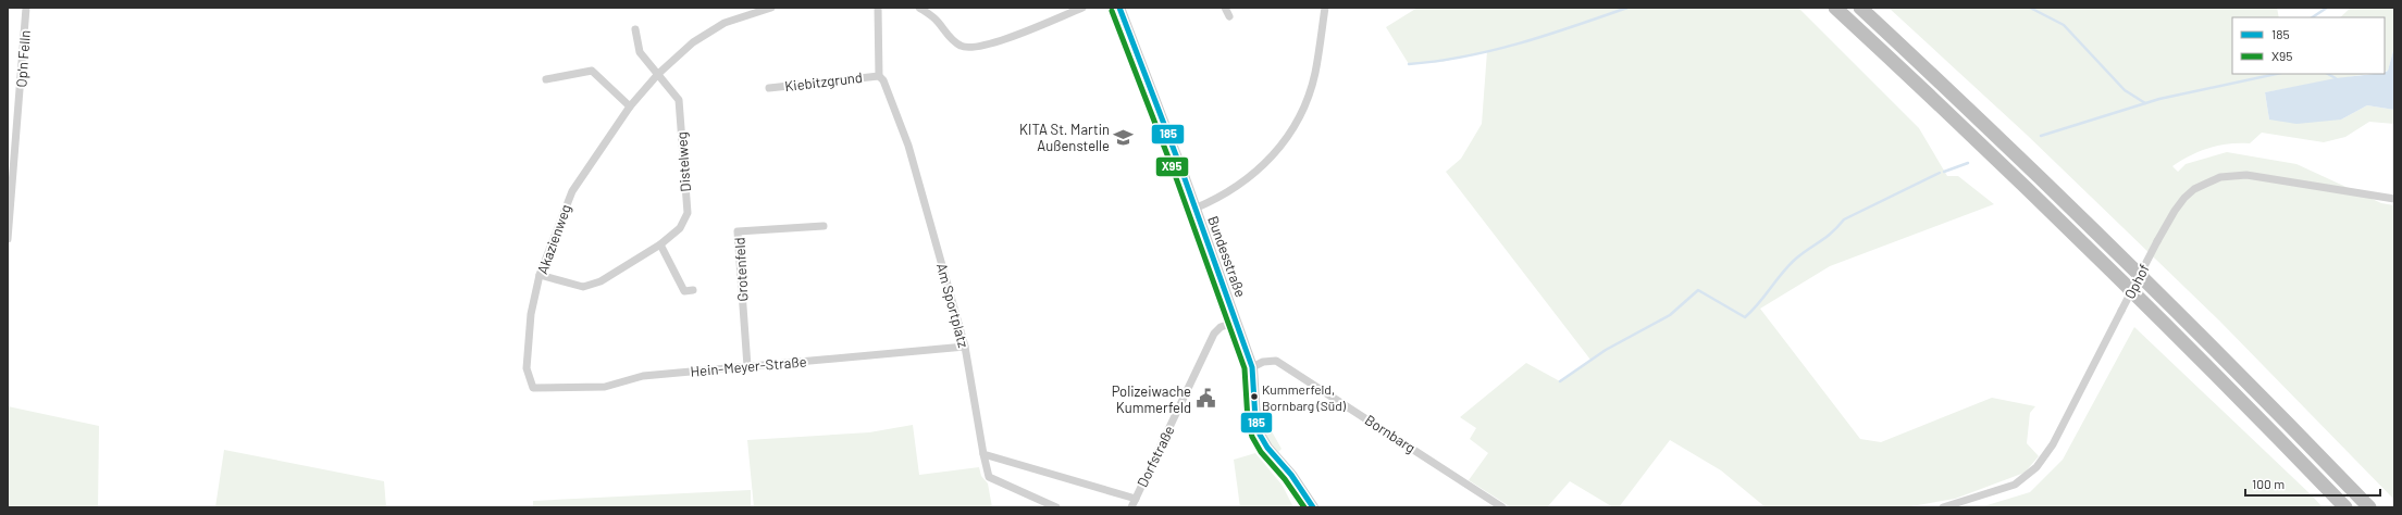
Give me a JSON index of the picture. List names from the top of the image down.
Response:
{
  "streets": {
    "street": [
      "Op'n Felln",
      "Kiebitzgrund",
      "Distelweg",
      "Akazienweg",
      "Bundesstraße",
      "Grotenfeld",
      "Ophof",
      "Am Sportplatz",
      "Hein-Meyer-Straße",
      "Bornbarg",
      "Dorfstraße"
    ]
  },
  "crossings": [
    ["Kiebitzgrund", "Am Sportplatz"],
    ["Distelweg", "Akazienweg"],
    ["Akazienweg", "Hein-Meyer-Straße"],
    ["Bundesstraße", "Bornbarg"],
    ["Bundesstraße", "Dorfstraße"],
    ["Grotenfeld", "Hein-Meyer-Straße"],
    ["Am Sportplatz", "Hein-Meyer-Straße"]
  ],
  "places": {
    "school or university": ["KITA St. Martin Außenstelle"],
    "other": ["Kummerfeld, Bornbarg (Süd)"],
    "public building": ["Polizeiwache Kummerfeld"]
  },
  "lines": ["transit line 185", "transit line X95"],
  "legend": ["185", "X95"],
  "scale_bar": "100 m"
}
